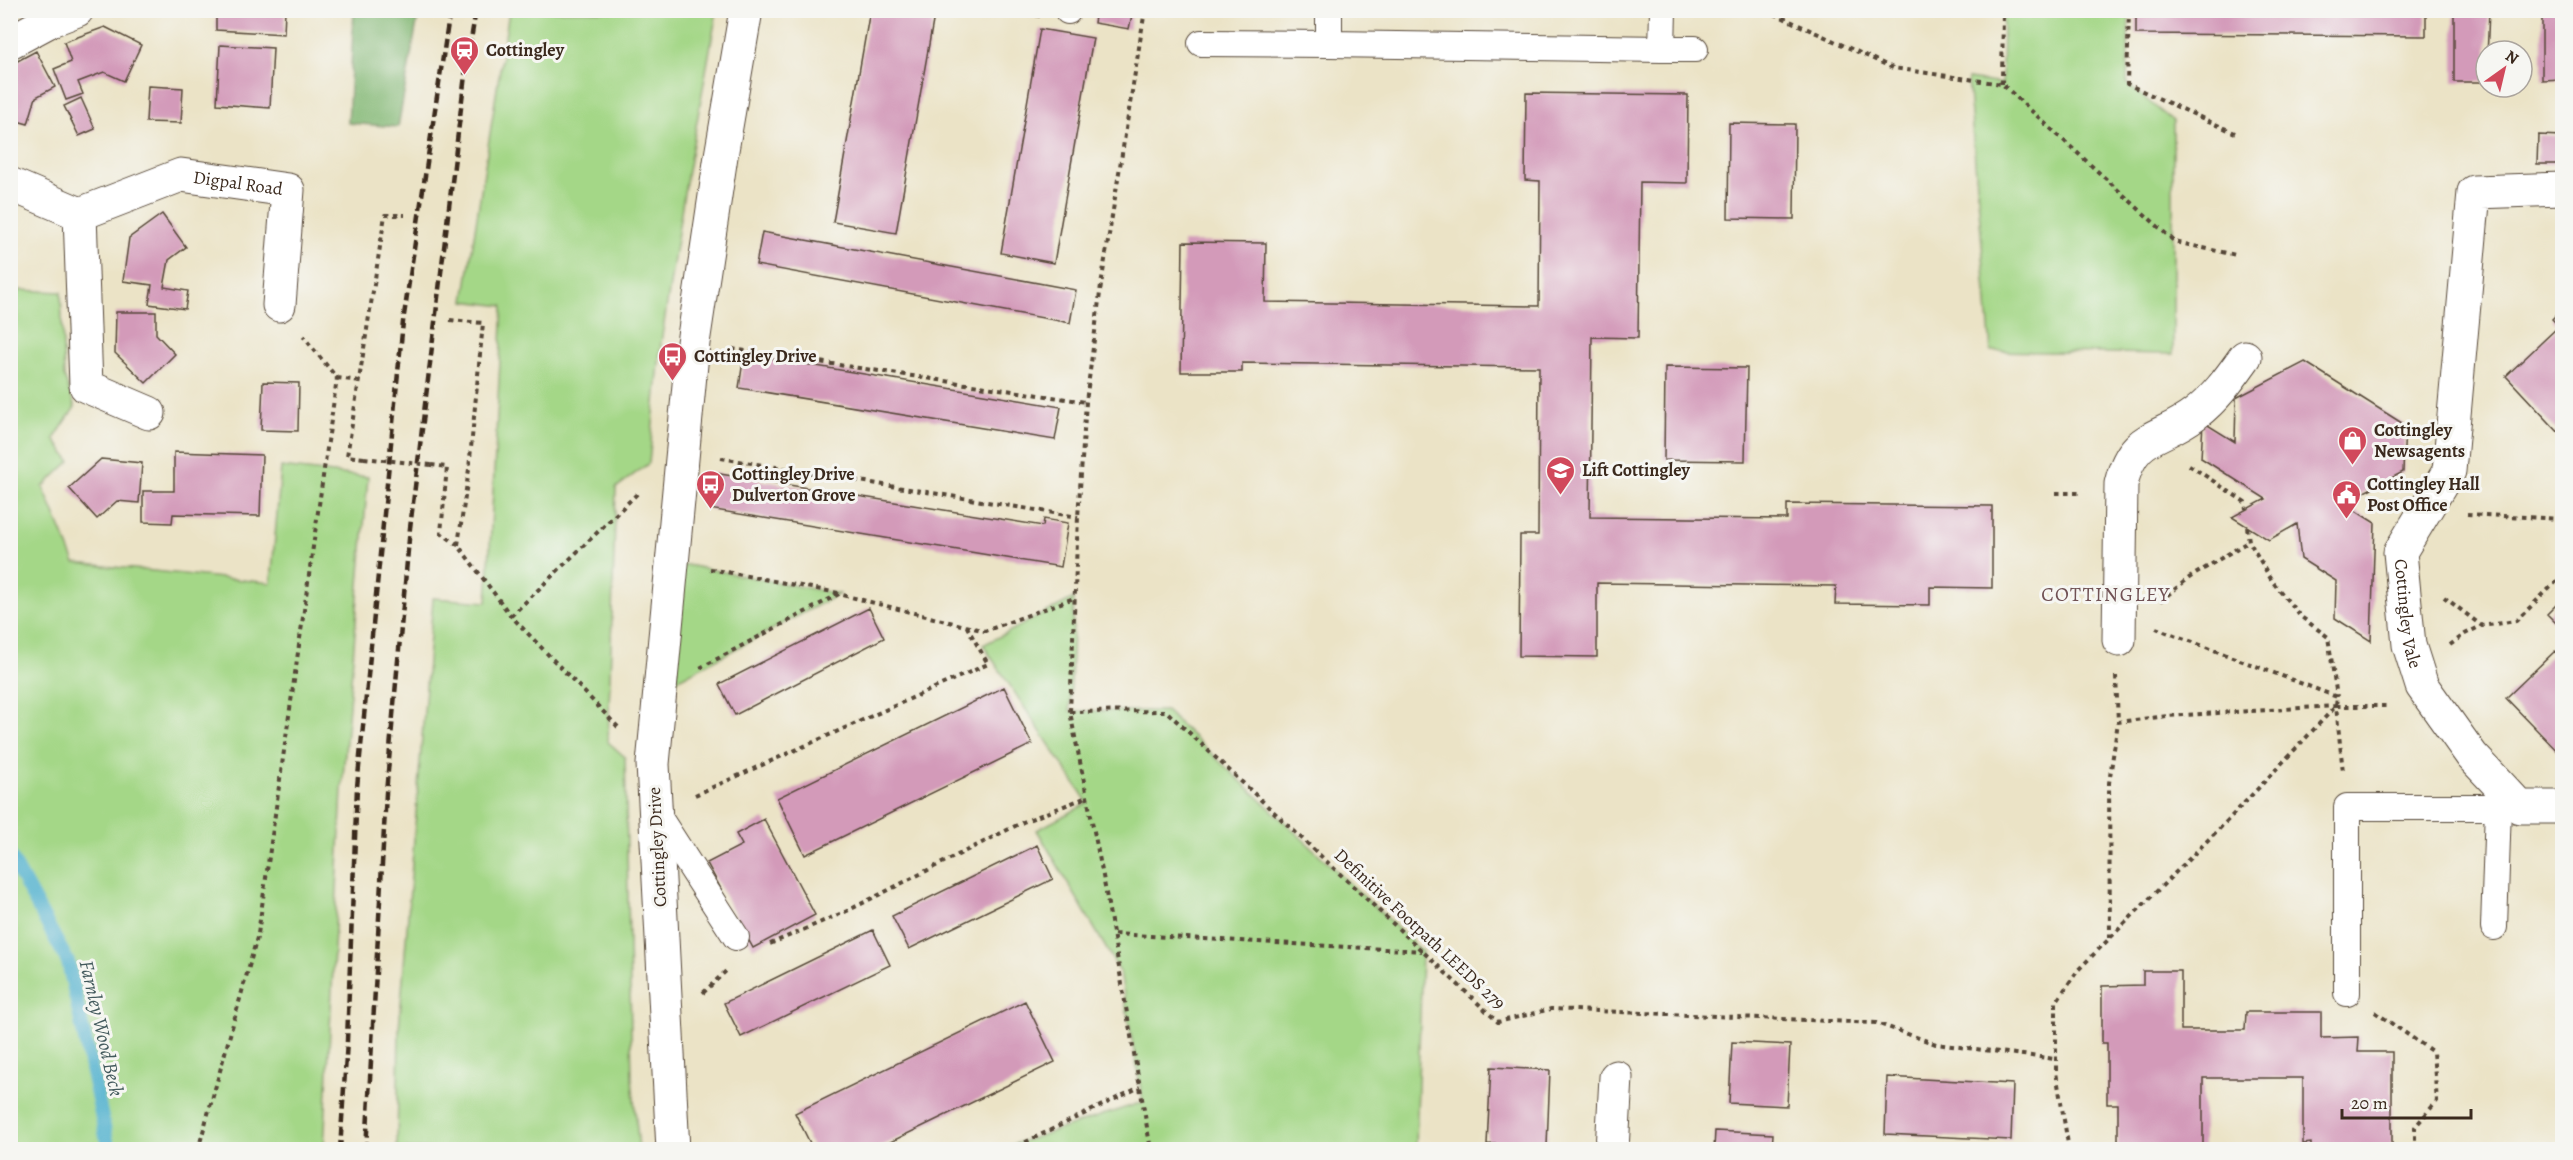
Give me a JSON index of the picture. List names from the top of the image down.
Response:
{
  "streets": {
    "street": ["Digpal Road", "Cottingley Vale", "Cottingley Drive"],
    "path": ["Definitive Footpath LEEDS 279"]
  },
  "districts": ["COTTINGLEY"],
  "water": ["Farnley Wood Beck"],
  "places": {
    "station": ["Cottingley"],
    "bus stop": ["Cottingley Drive", "Cottingley Drive Dulverton Grove"],
    "shop": ["Cottingley Newsagents"],
    "school or university": ["Lift Cottingley"],
    "public building": ["Cottingley Hall Post Office"]
  },
  "scale_bar": "20 m",
  "north": "top right"
}
